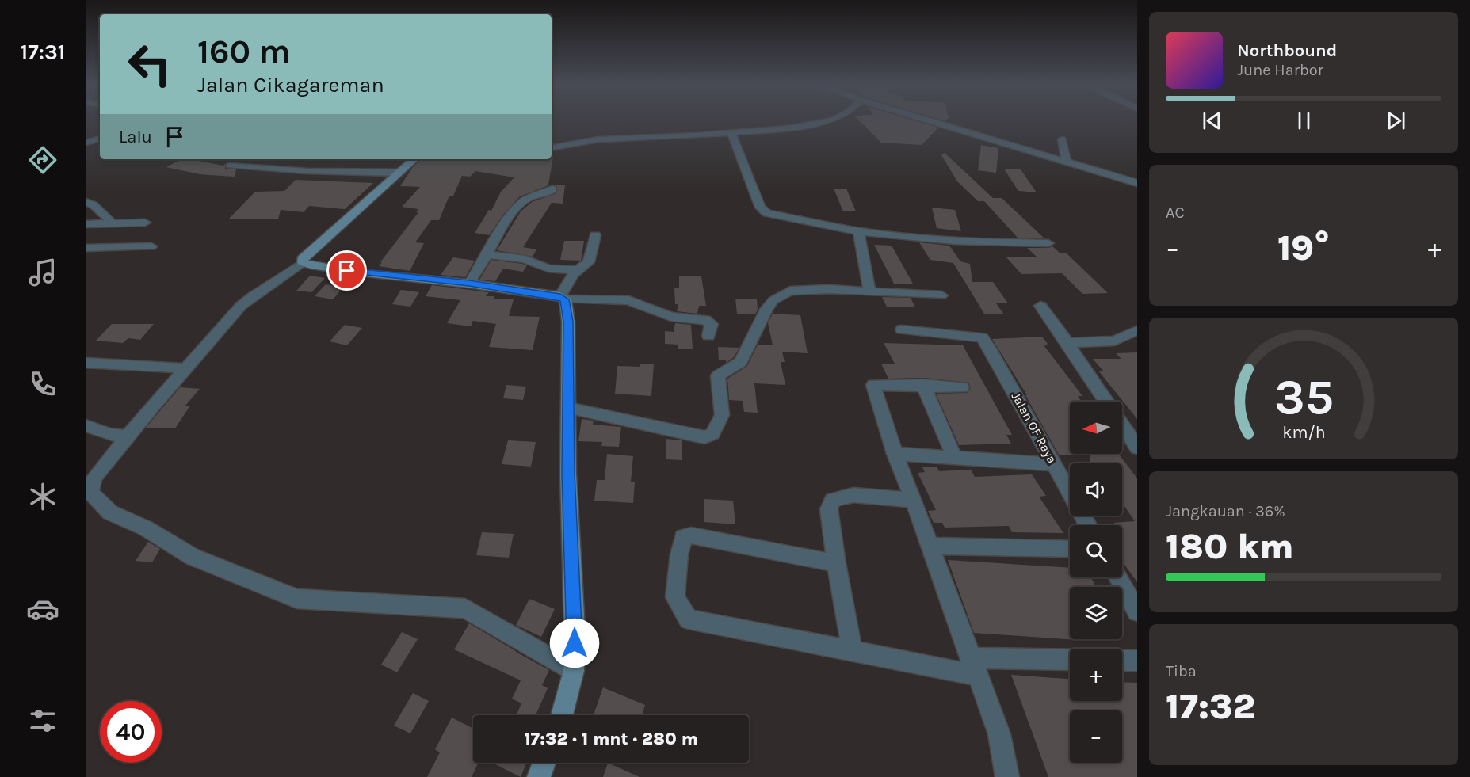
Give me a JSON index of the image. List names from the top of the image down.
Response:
{
  "streets": {
    "street": ["Jalan OF Raya"]
  },
  "north": "left",
  "page": {
    "tabs": "17:31",
    "turn": ["160 m", "Jalan Cikagareman"],
    "song": ["Northbound", "June Harbor"],
    "then": "Lalu",
    "tile": [
      "AC",
      ["Jangkauan · 36%", "180 km"],
      ["Tiba", "17:32"]
    ],
    "heat": ["−", "19°", "+"],
    "map_buttons": ["+", "−"],
    "limit": "40",
    "trip": "17:32 · 1 mnt · 280 m",
    "gauge": ["35", "km/h"]
  }
}
